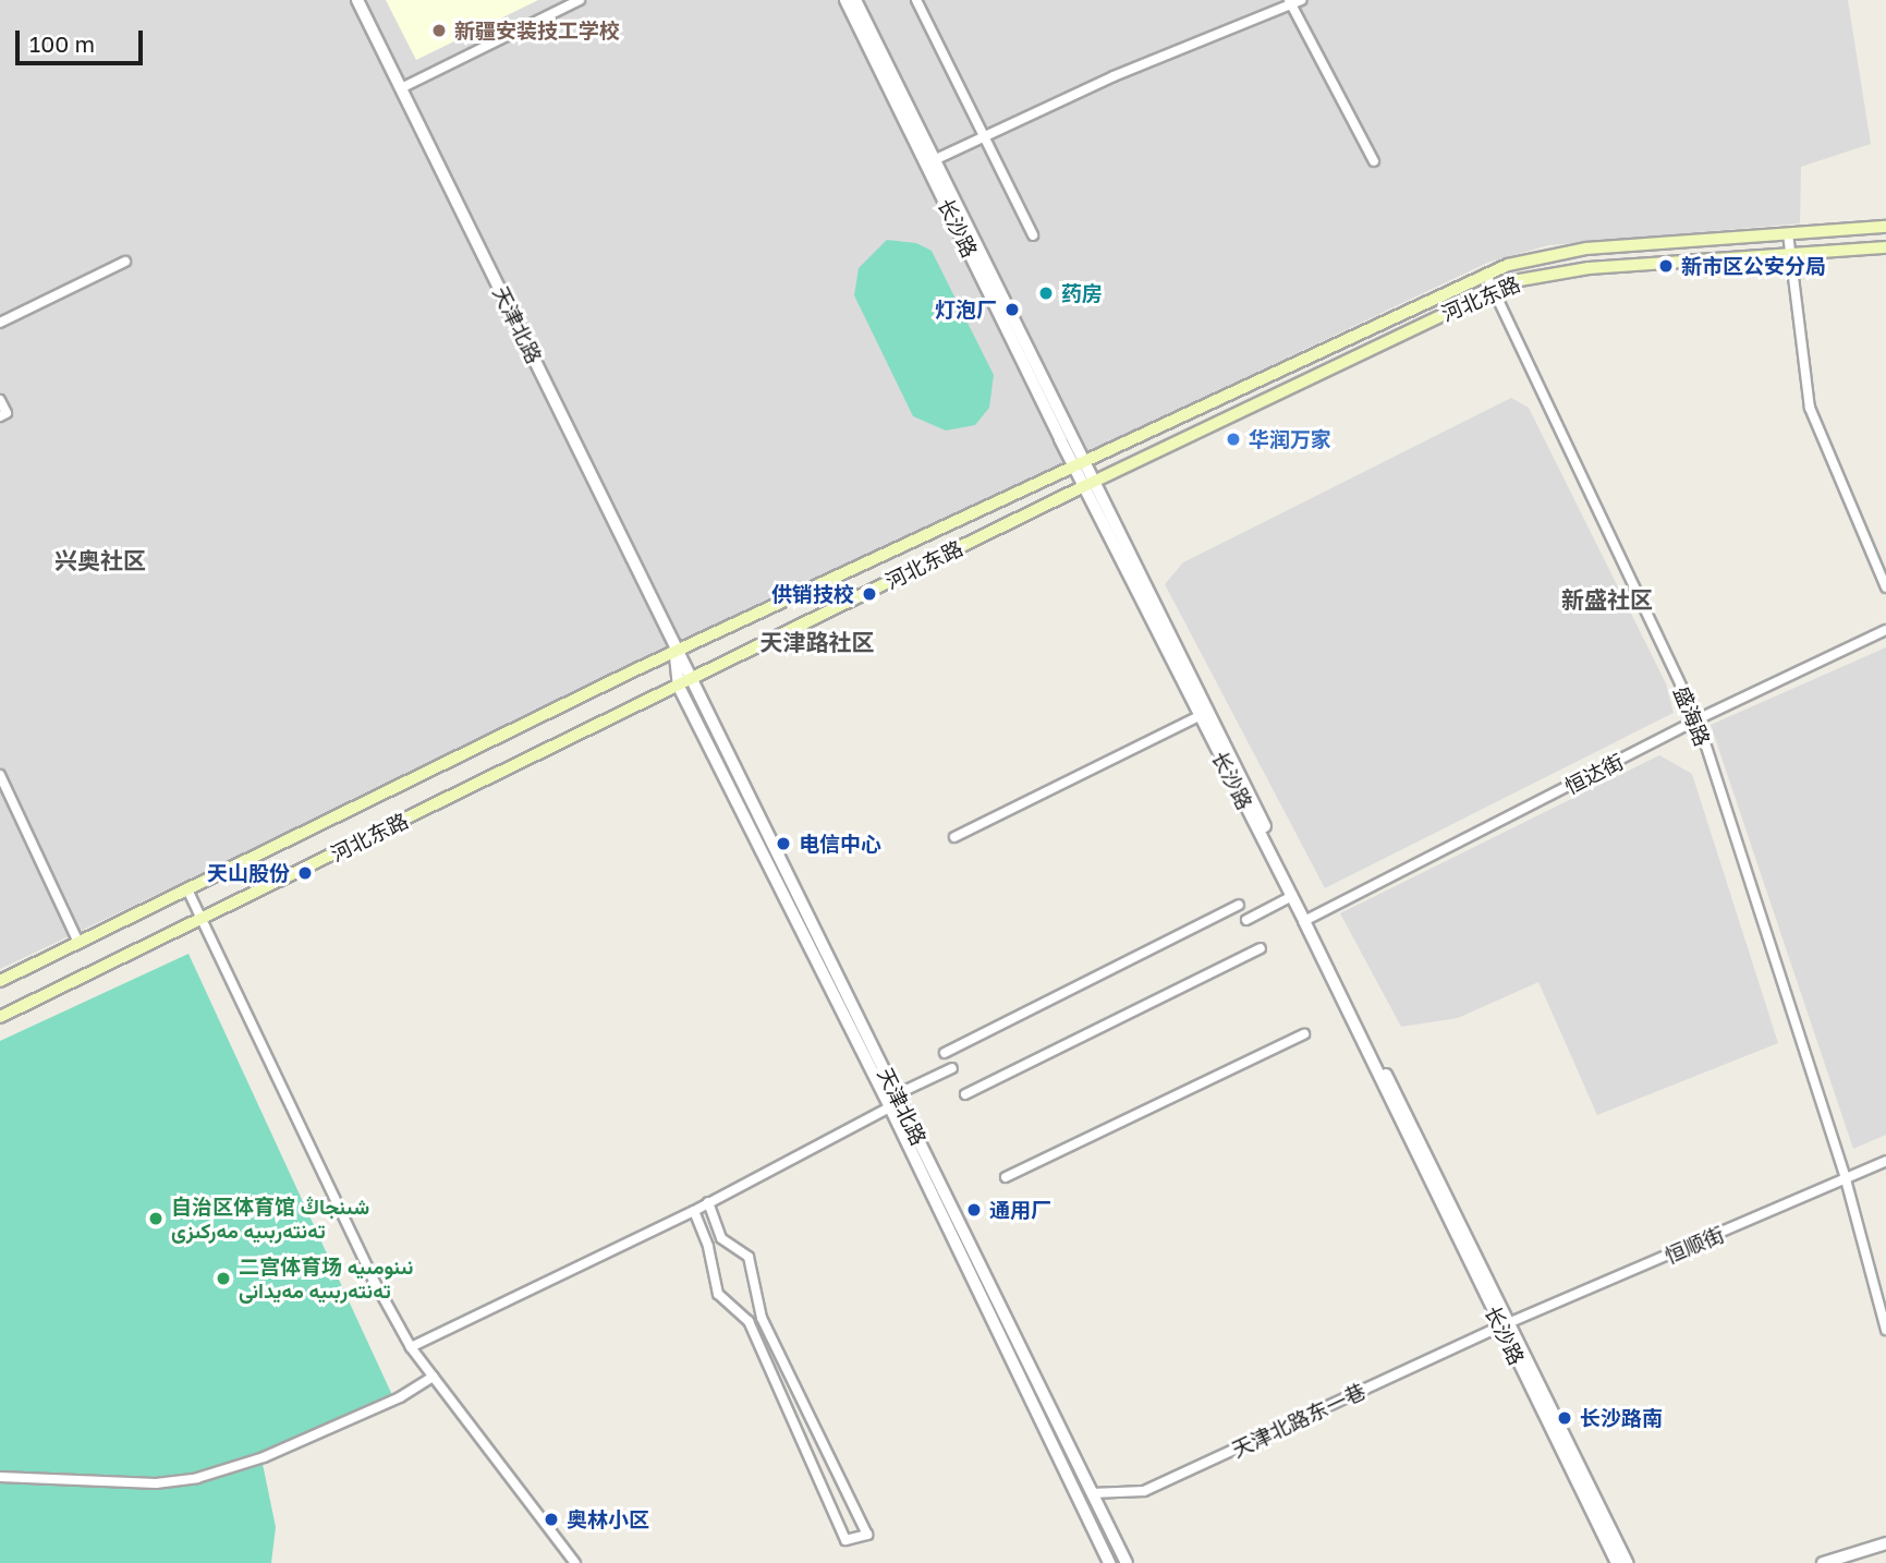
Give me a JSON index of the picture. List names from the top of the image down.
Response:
{
  "streets": {
    "main road": ["河北东路"],
    "street": [
      "长沙路",
      "天津北路",
      "盛海路",
      "恒达街",
      "恒顺街",
      "天津北路东一巷"
    ]
  },
  "crossings": [
    ["长沙路", "河北东路"],
    ["长沙路", "恒达街"],
    ["长沙路", "恒顺街"],
    ["长沙路", "天津北路东一巷"],
    ["河北东路", "天津北路"],
    ["河北东路", "盛海路"],
    ["天津北路", "天津北路东一巷"],
    ["盛海路", "恒达街"],
    ["盛海路", "恒顺街"],
    ["恒顺街", "天津北路东一巷"]
  ],
  "districts": ["兴奥社区", "新盛社区", "天津路社区"],
  "places": [
    "新疆安装技工学校",
    "新市区公安分局",
    "药房",
    "灯泡厂",
    "华润万家",
    "供销技校",
    "电信中心",
    "天山股份",
    "通用厂",
    "自治区体育馆 شىنجاڭ تەنتەربىيە مەركىزى",
    "二宫体育场 نىنومىيە تەنتەربىيە مەيدانى",
    "长沙路南",
    "奥林小区"
  ],
  "scale_bar": "100 m"
}
